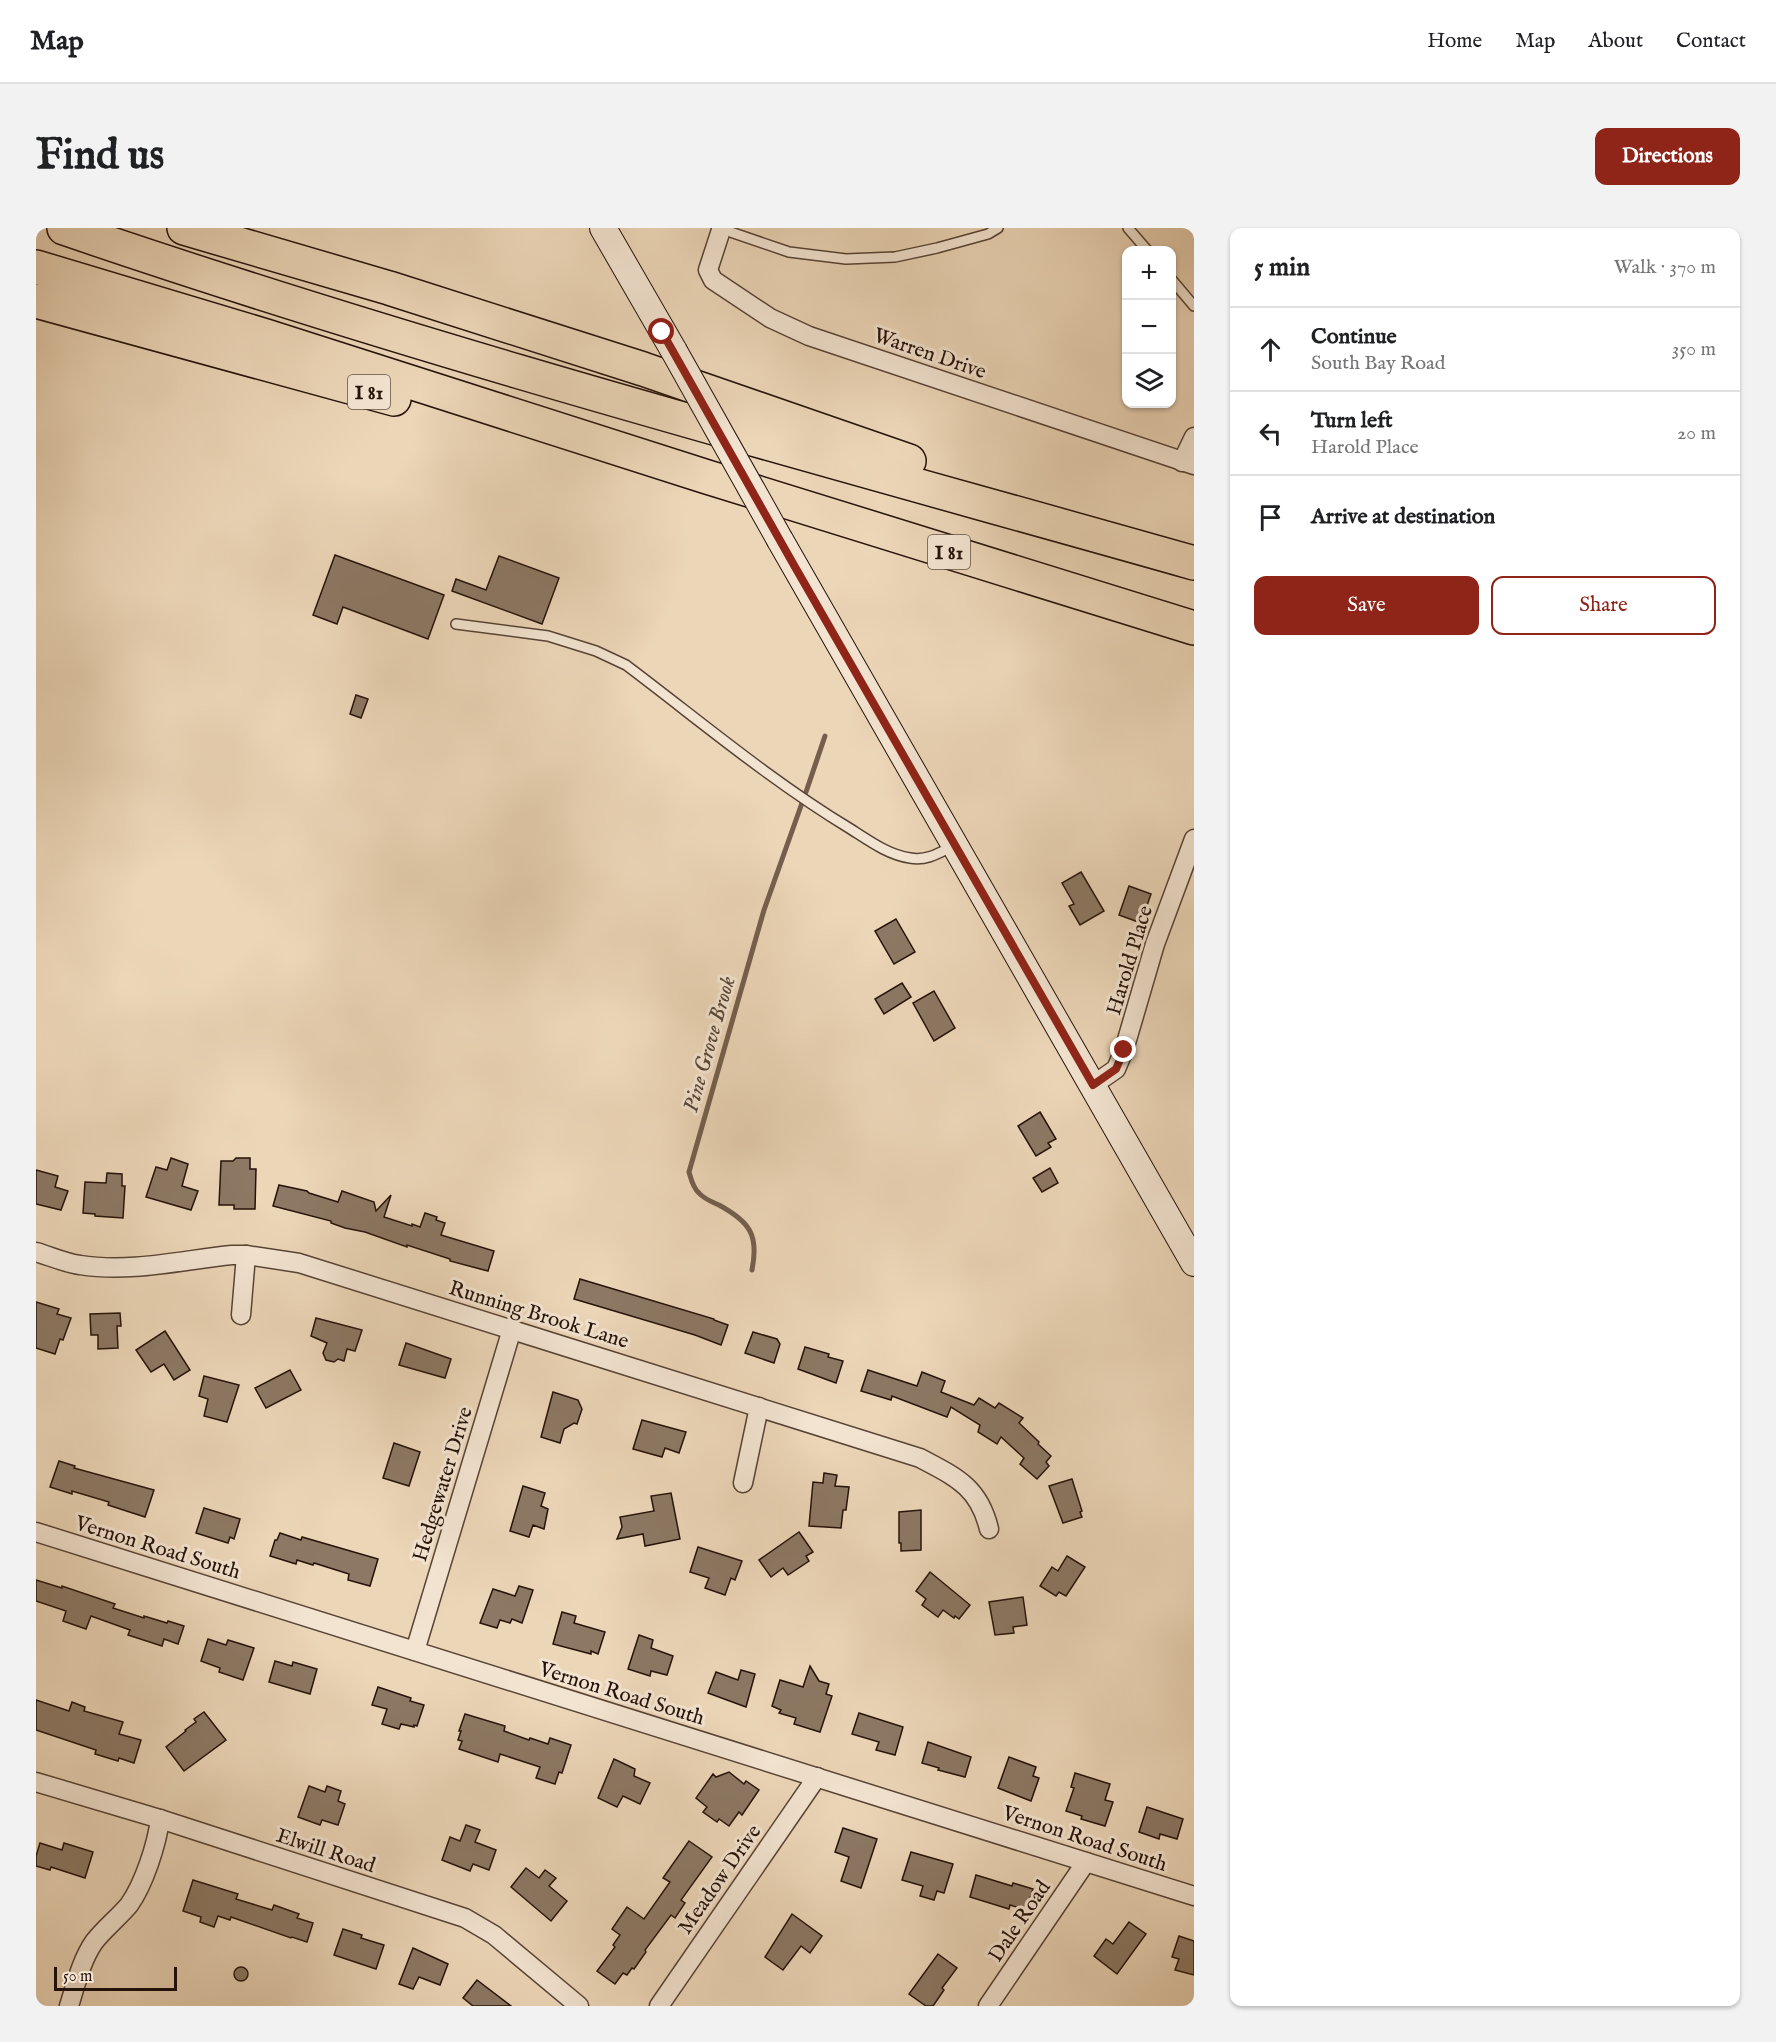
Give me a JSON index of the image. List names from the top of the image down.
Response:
{
  "streets": {
    "highway": ["I 81"],
    "street": [
      "Warren Drive",
      "Harold Place",
      "Running Brook Lane",
      "Hedgewater Drive",
      "Vernon Road South",
      "Elwill Road",
      "Meadow Drive",
      "Dale Road"
    ]
  },
  "crossings": [
    ["Running Brook Lane", "Hedgewater Drive"],
    ["Hedgewater Drive", "Vernon Road South"],
    ["Vernon Road South", "Meadow Drive"],
    ["Vernon Road South", "Dale Road"]
  ],
  "water": ["Pine Grove Brook"],
  "scale_bar": "50 m",
  "page": {
    "header": "Map",
    "nav": [
      "Home",
      "Map",
      "About",
      "Contact"
    ],
    "buttons": [
      "Directions",
      ["Save", "Share"]
    ],
    "title": "Find us",
    "heading": ["5 min", "Walk · 370 m"],
    "map_buttons": ["+", "−"],
    "list": [
      ["Continue", "South Bay Road", "350 m"],
      ["Turn left", "Harold Place", "20 m"],
      "Arrive at destination"
    ],
    "scale": "50 m"
  }
}
